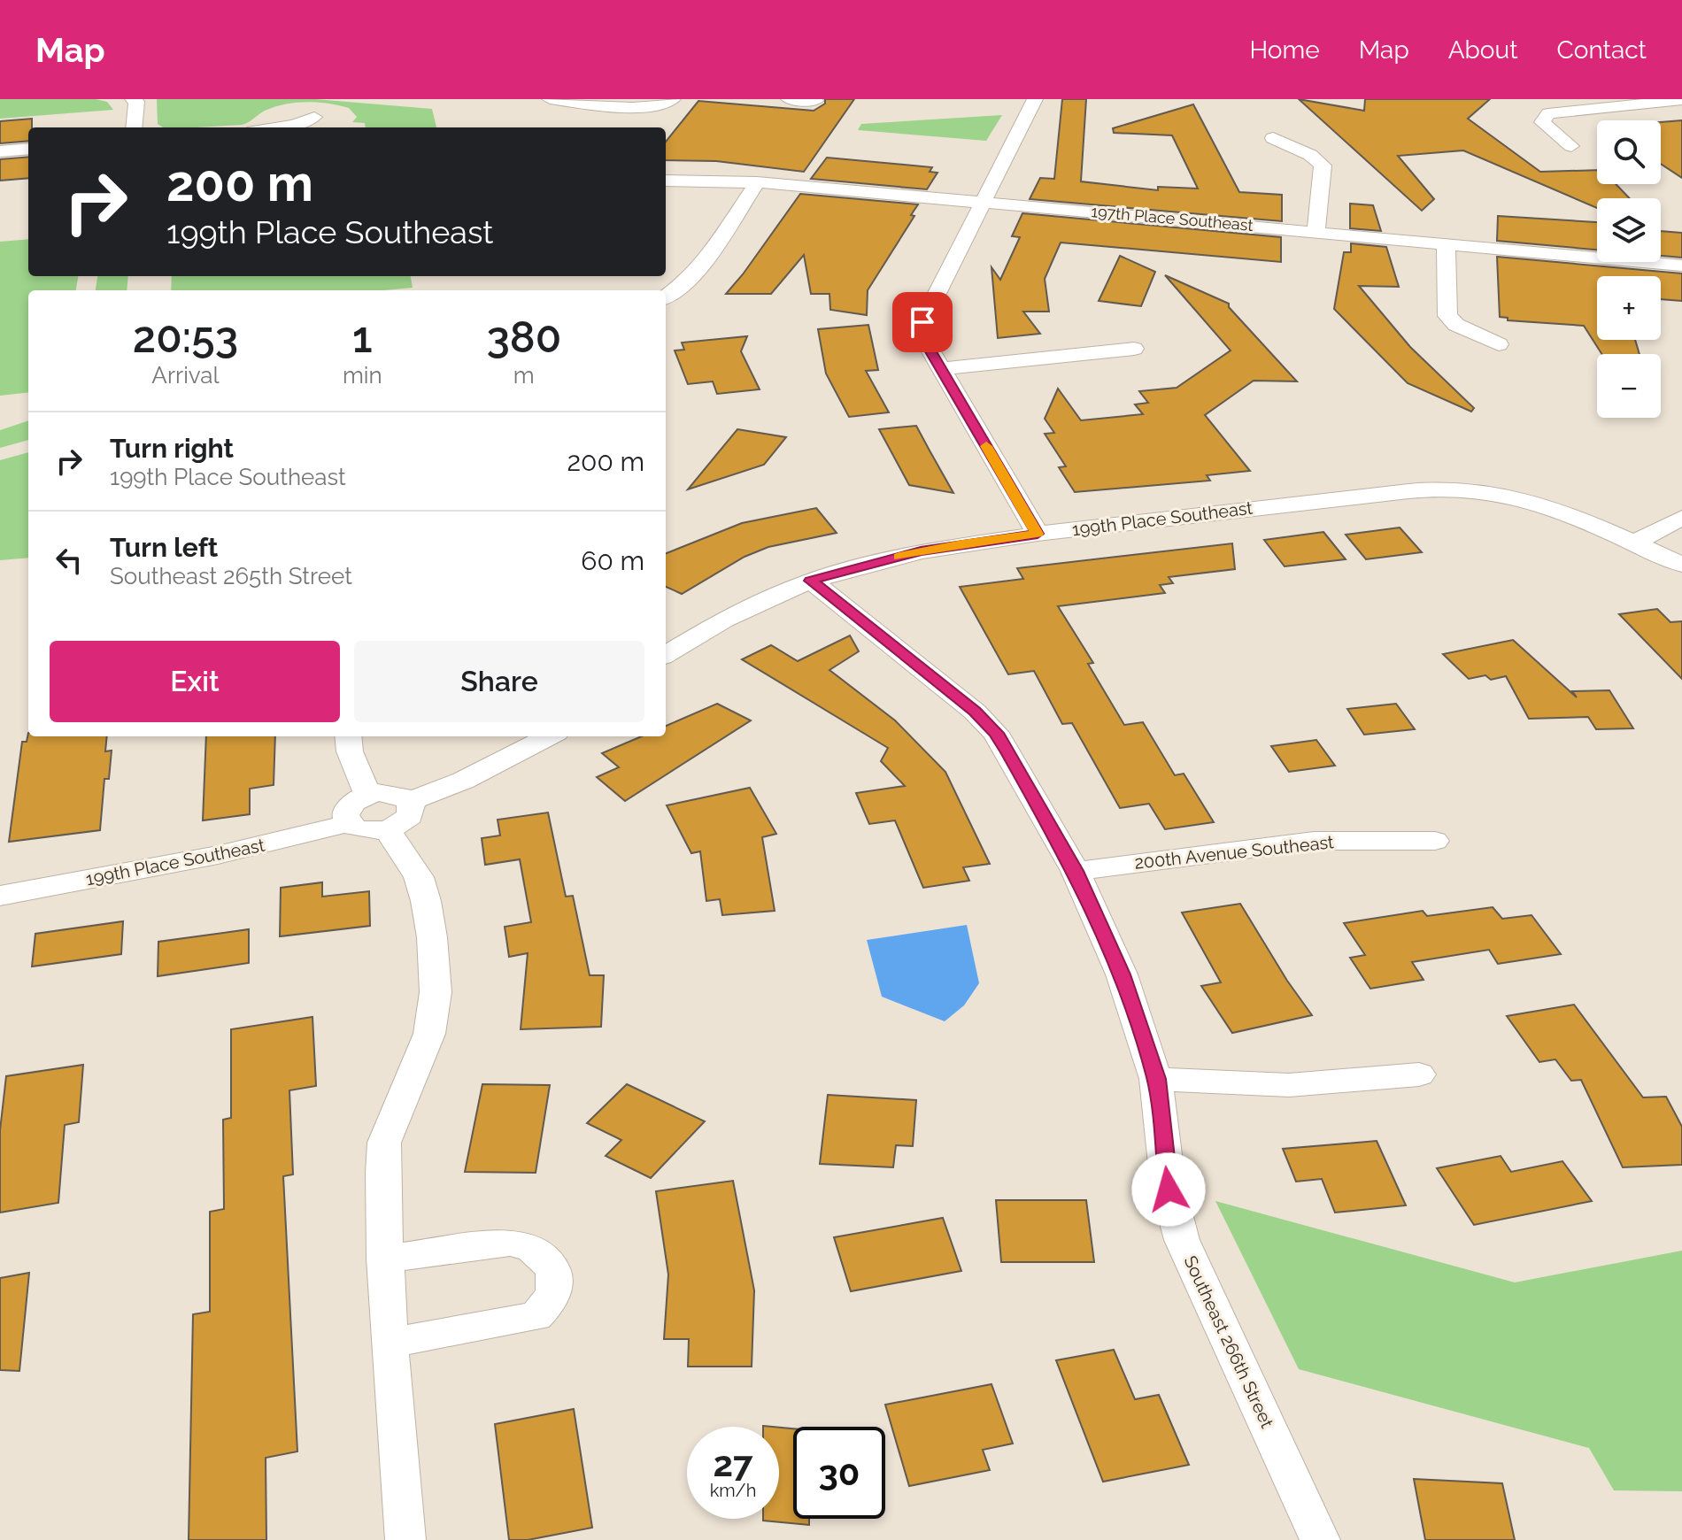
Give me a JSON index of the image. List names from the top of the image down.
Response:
{
  "streets": {
    "street": [
      "197th Place Southeast",
      "199th Place Southeast",
      "200th Avenue Southeast",
      "Southeast 266th Street"
    ]
  },
  "crossings": [
    ["199th Place Southeast", "Southeast 266th Street"],
    ["200th Avenue Southeast", "Southeast 266th Street"]
  ],
  "page": {
    "header": "Map",
    "nav": [
      "Home",
      "Map",
      "About",
      "Contact"
    ],
    "map_buttons": ["+", "−"],
    "turn": ["200 m", "199th Place Southeast"],
    "eta": [
      "20:53",
      "Arrival",
      "1",
      "min",
      "380",
      "m"
    ],
    "list": [
      {
        "name": "Turn right",
        "note": "199th Place Southeast",
        "value": "200 m"
      },
      {
        "name": "Turn left",
        "note": "Southeast 265th Street",
        "value": "60 m"
      }
    ],
    "buttons": ["Exit", "Share"],
    "speed": "27 km/h",
    "limit": "30"
  }
}
